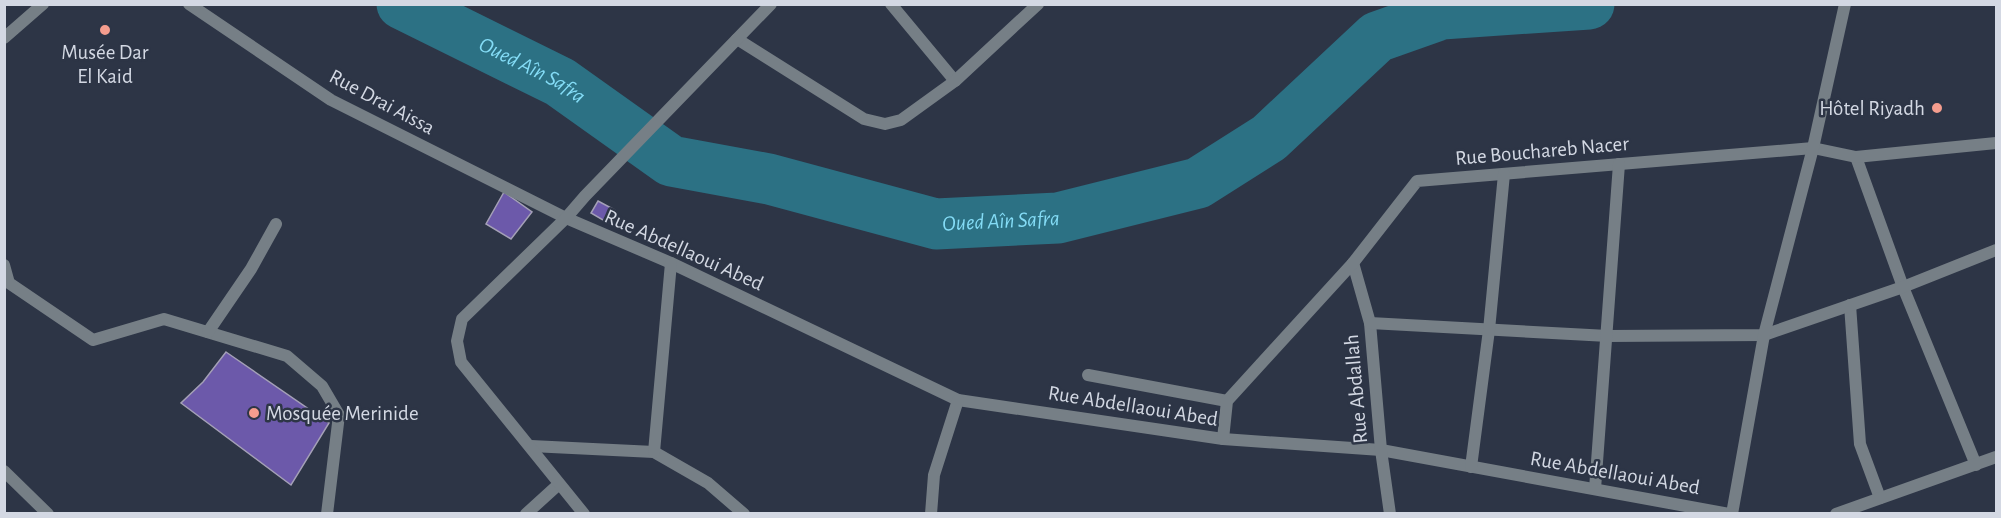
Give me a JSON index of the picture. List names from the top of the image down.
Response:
{
  "streets": {
    "street": [
      "Rue Drai Aissa",
      "Rue Bouchareb Nacer",
      "Rue Abdellaoui Abed",
      "Rue Abdallah"
    ]
  },
  "crossings": [
    ["Rue Drai Aissa", "Rue Abdellaoui Abed"],
    ["Rue Bouchareb Nacer", "Rue Abdallah"],
    ["Rue Abdellaoui Abed", "Rue Abdallah"]
  ],
  "water": ["Oued Aîn Safra"],
  "places": ["Musée Dar El Kaid", "Hôtel Riyadh", "Mosquée Merinide"]
}
